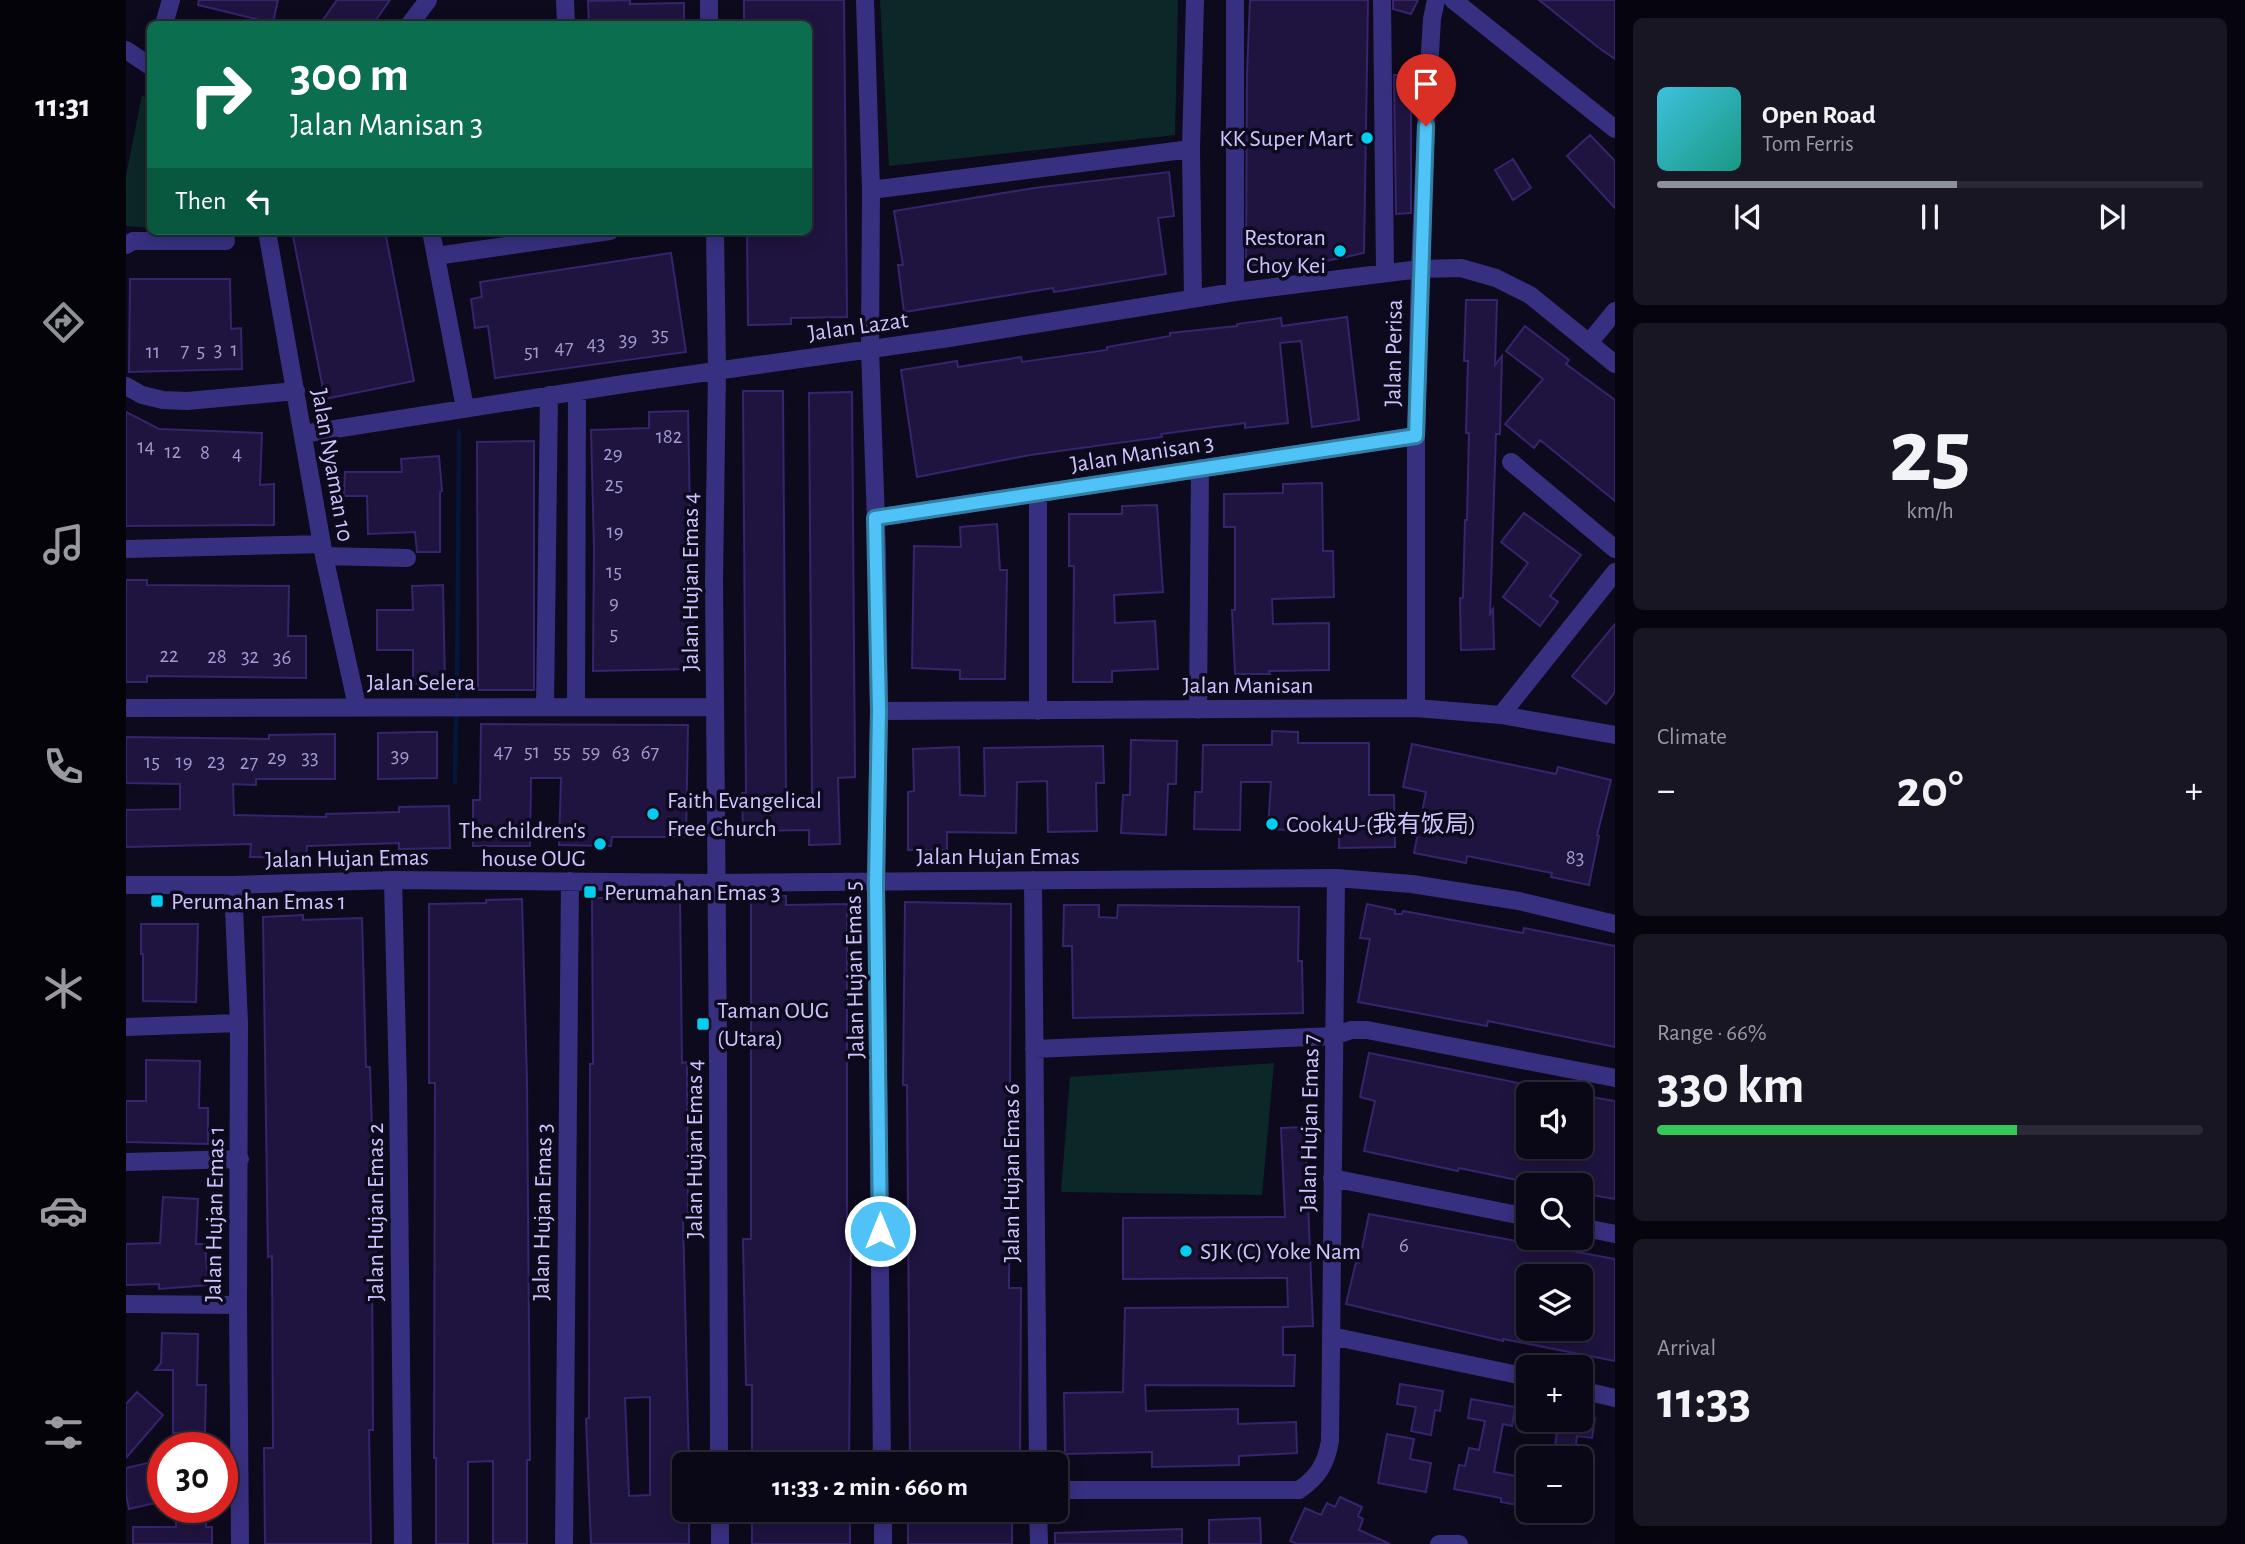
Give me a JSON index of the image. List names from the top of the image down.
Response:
{
  "streets": {
    "street": [
      "Jalan Lazat",
      "Jalan Perisa",
      "Jalan Manisan 3",
      "Jalan Nyaman 10",
      "Jalan Hujan Emas 4",
      "Jalan Selera",
      "Jalan Manisan",
      "Jalan Hujan Emas",
      "Jalan Hujan Emas 5",
      "Jalan Hujan Emas 7",
      "Jalan Hujan Emas 6",
      "Jalan Hujan Emas 2",
      "Jalan Hujan Emas 3",
      "Jalan Hujan Emas 1"
    ]
  },
  "crossings": [
    ["Jalan Lazat", "Jalan Perisa"],
    ["Jalan Lazat", "Jalan Nyaman 10"],
    ["Jalan Lazat", "Jalan Hujan Emas 4"],
    ["Jalan Lazat", "Jalan Hujan Emas 5"],
    ["Jalan Perisa", "Jalan Manisan 3"],
    ["Jalan Perisa", "Jalan Manisan"],
    ["Jalan Manisan 3", "Jalan Hujan Emas 5"],
    ["Jalan Nyaman 10", "Jalan Selera"],
    ["Jalan Hujan Emas 4", "Jalan Selera"],
    ["Jalan Hujan Emas 4", "Jalan Hujan Emas"],
    ["Jalan Manisan", "Jalan Hujan Emas 5"],
    ["Jalan Hujan Emas", "Jalan Hujan Emas 5"],
    ["Jalan Hujan Emas", "Jalan Hujan Emas 7"],
    ["Jalan Hujan Emas", "Jalan Hujan Emas 6"],
    ["Jalan Hujan Emas", "Jalan Hujan Emas 2"],
    ["Jalan Hujan Emas", "Jalan Hujan Emas 3"],
    ["Jalan Hujan Emas", "Jalan Hujan Emas 1"]
  ],
  "places": {
    "other": [
      "KK Super Mart",
      "Restoran Choy Kei",
      "Faith Evangelical Free Church",
      "Cook4U-(我有饭局)",
      "The children's house OUG",
      "SJK (C) Yoke Nam"
    ],
    "transit": ["Perumahan Emas 3", "Perumahan Emas 1", "Taman OUG (Utara)"]
  },
  "house_numbers": [
    "35",
    "39",
    "43",
    "47",
    "3",
    "1",
    "7",
    "5",
    "11",
    "51",
    "182",
    "14",
    "12",
    "8",
    "4",
    "29",
    "25",
    "19",
    "15",
    "9",
    "5",
    "22",
    "28",
    "32",
    "36",
    "47",
    "51",
    "55",
    "59",
    "63",
    "67",
    "39",
    "29",
    "33",
    "15",
    "19",
    "23",
    "27",
    "83",
    "6"
  ],
  "page": {
    "tabs": "11:31",
    "turn": ["300 m", "Jalan Manisan 3"],
    "song": ["Open Road", "Tom Ferris"],
    "then": "Then",
    "tile": [
      ["25", "km/h"],
      "Climate",
      ["Range · 66%", "330 km"],
      ["Arrival", "11:33"]
    ],
    "heat": ["−", "20°", "+"],
    "map_buttons": ["+", "−"],
    "limit": "30",
    "trip": "11:33 · 2 min · 660 m"
  }
}
